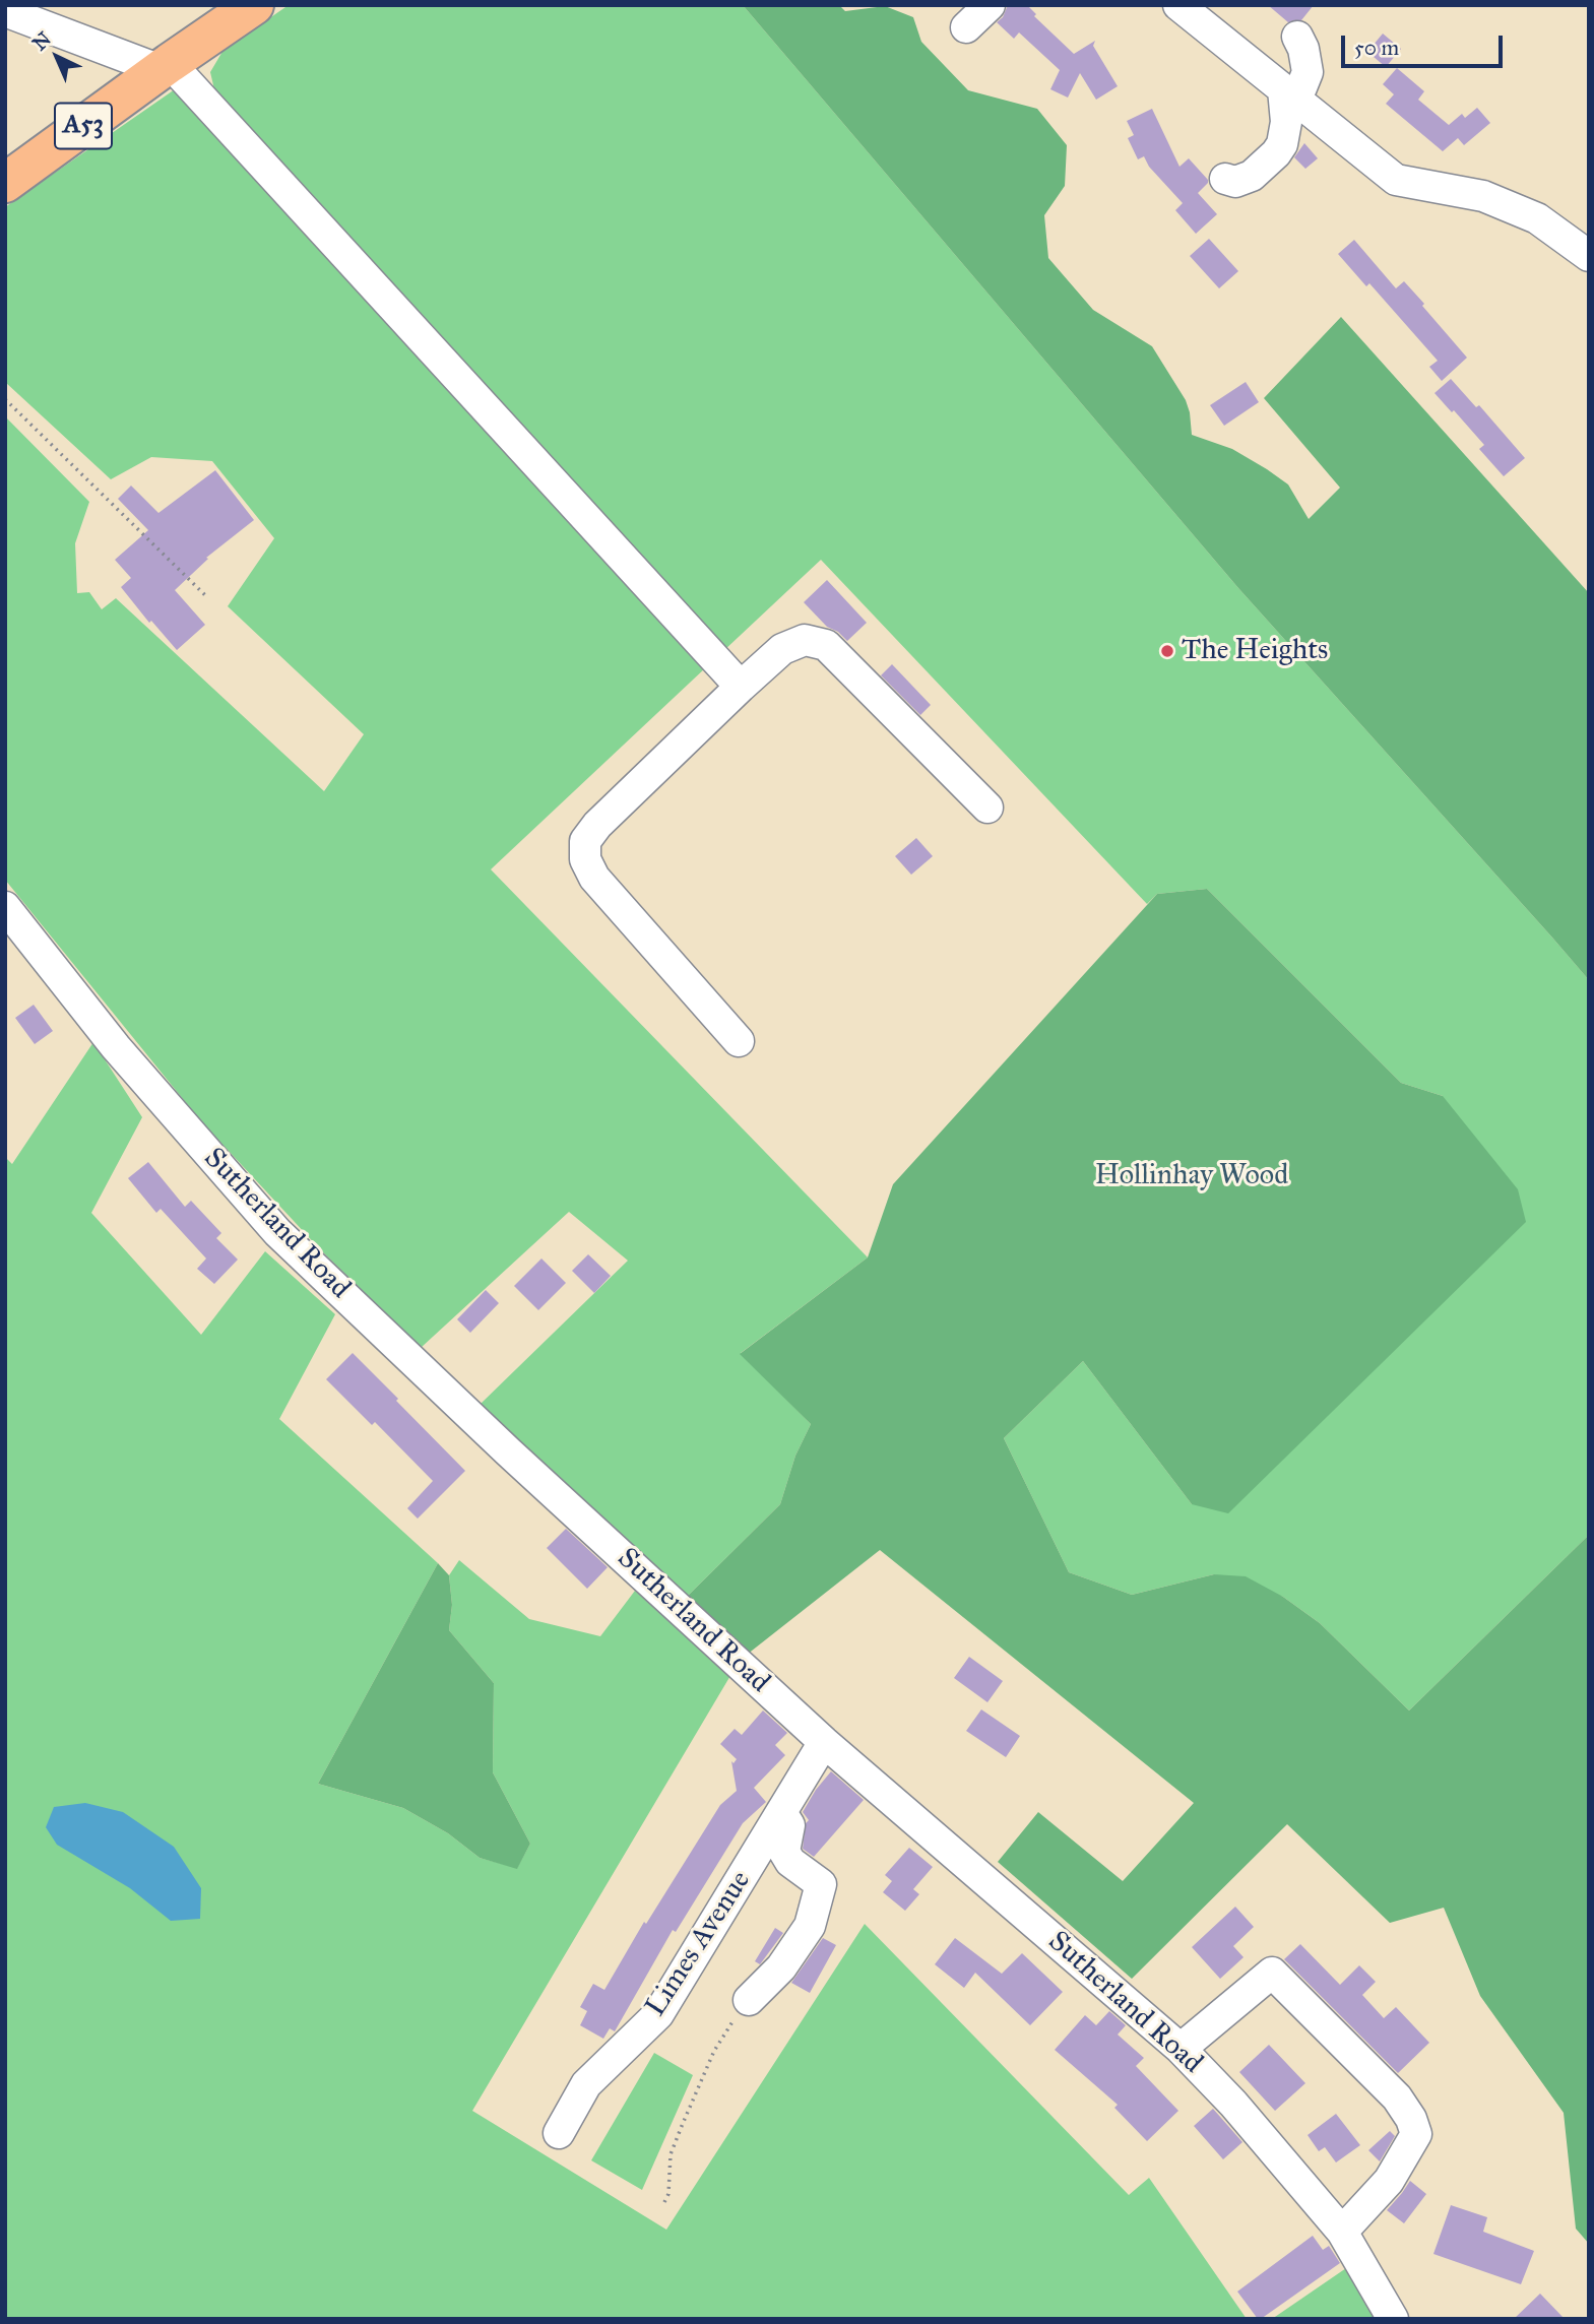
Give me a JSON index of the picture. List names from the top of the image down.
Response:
{
  "streets": {
    "highway": ["A53"],
    "street": ["Sutherland Road", "Limes Avenue"]
  },
  "crossings": [
    ["Sutherland Road", "Limes Avenue"]
  ],
  "parks": ["Hollinhay Wood"],
  "places": ["The Heights"],
  "scale_bar": "50 m",
  "north": "top left"
}
